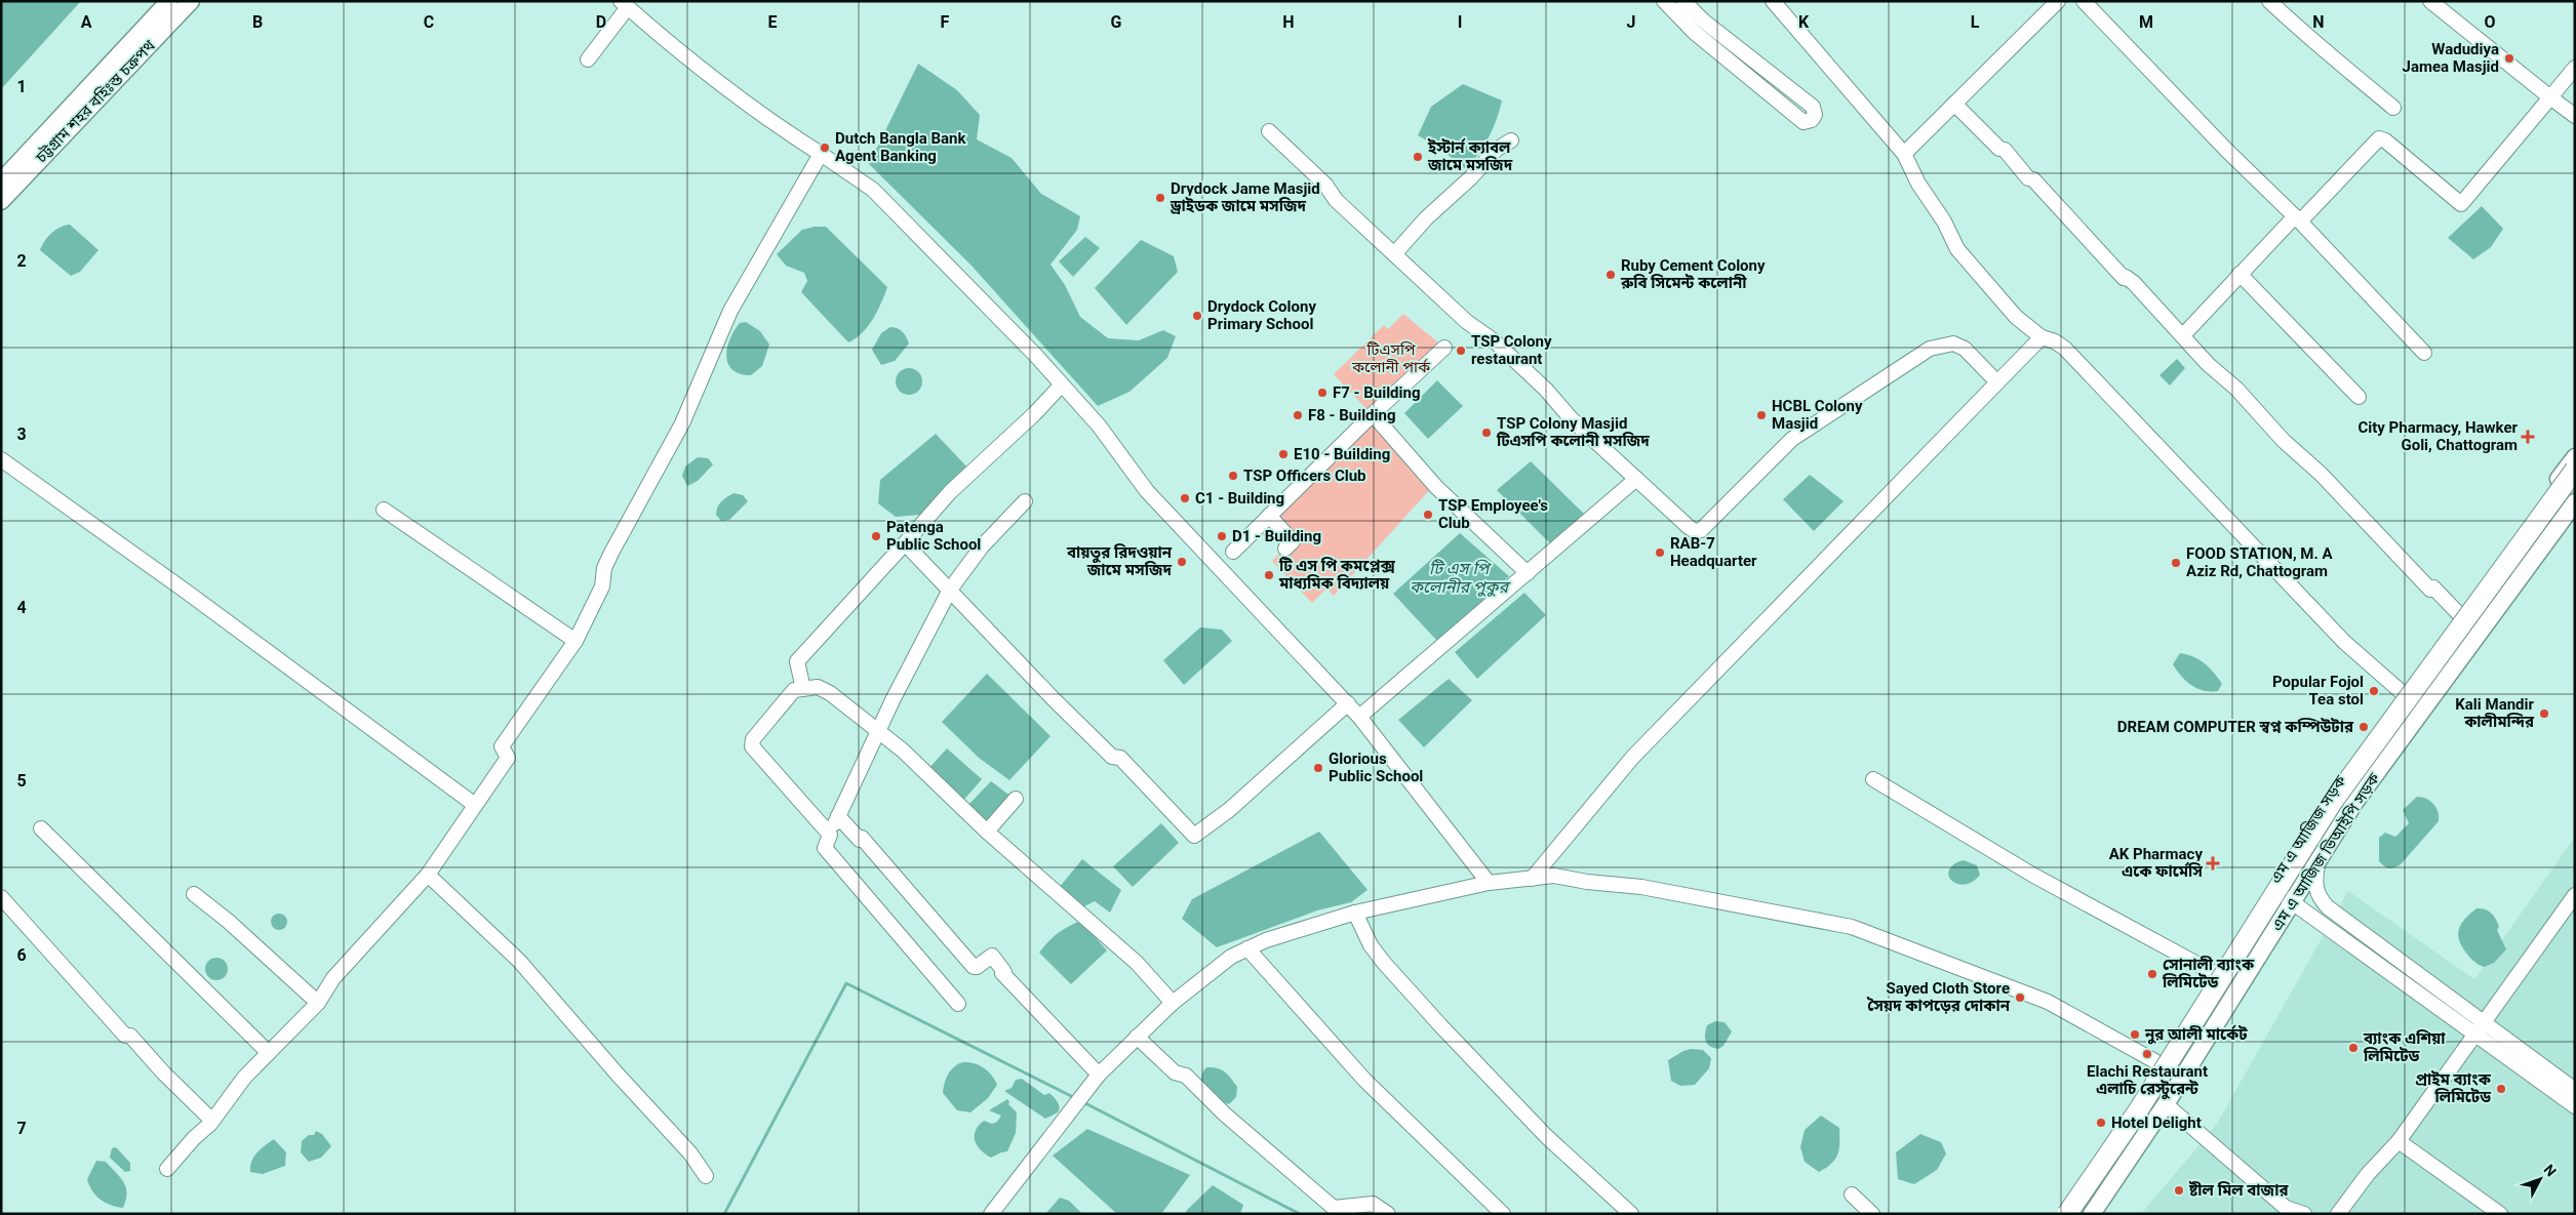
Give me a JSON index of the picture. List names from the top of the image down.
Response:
{
  "streets": {
    "main road": ["চট্টগ্রাম শহর বহিঃস্ত চক্রপথ", "এম এ আজিজ সড়ক", "এম এ আজিজ ভিআইপি সড়ক"]
  },
  "water": ["টি এস পি কলোনীর পুকুর"],
  "parks": ["টিএসপি কলোনী পার্ক"],
  "places": {
    "other": [
      "Wadudiya Jamea Masjid",
      "Dutch Bangla Bank Agent Banking",
      "ইস্টার্ন ক্যাবল জামে মসজিদ",
      "Drydock Jame Masjid ড্রাইডক জামে মসজিদ",
      "Ruby Cement Colony রুবি সিমেন্ট কলোনী",
      "Drydock Colony Primary School",
      "TSP Colony restaurant",
      "F7 - Building",
      "F8 - Building",
      "HCBL Colony Masjid",
      "TSP Colony Masjid টিএসপি কলোনী মসজিদ",
      "E10 - Building",
      "TSP Officers Club",
      "C1 - Building",
      "TSP Employee's Club",
      "Patenga Public School",
      "D1 - Building",
      "RAB-7 Headquarter",
      "বায়তুর রিদওয়ান জামে মসজিদ",
      "FOOD STATION, M. A Aziz Rd, Chattogram",
      "টি এস পি কমপ্লেক্স মাধ্যমিক বিদ্যালয়",
      "Popular Fojol Tea stol",
      "Kali Mandir কালীমন্দির",
      "DREAM COMPUTER স্বপ্ন কম্পিউটার",
      "Glorious Public School",
      "সোনালী ব্যাংক লিমিটেড",
      "Sayed Cloth Store সৈয়দ কাপড়ের দোকান",
      "নুর আলী মার্কেট",
      "ব্যাংক এশিয়া লিমিটেড",
      "Elachi Restaurant এলাচ‌ি র‌েস্টুর‌েন্ট",
      "প্রাইম ব্যাংক লিমিটেড",
      "Hotel Delight",
      "ষ্টীল মিল বাজার"
    ],
    "health": ["City Pharmacy, Hawker Goli, Chattogram", "AK Pharmacy একে ফার্মেসি"]
  },
  "north": "top right",
  "grid": {
    "columns": [
      "A",
      "B",
      "C",
      "D",
      "E",
      "F",
      "G",
      "H",
      "I",
      "J",
      "K",
      "L",
      "M",
      "N",
      "O"
    ],
    "rows": [
      "1",
      "2",
      "3",
      "4",
      "5",
      "6",
      "7"
    ]
  }
}
